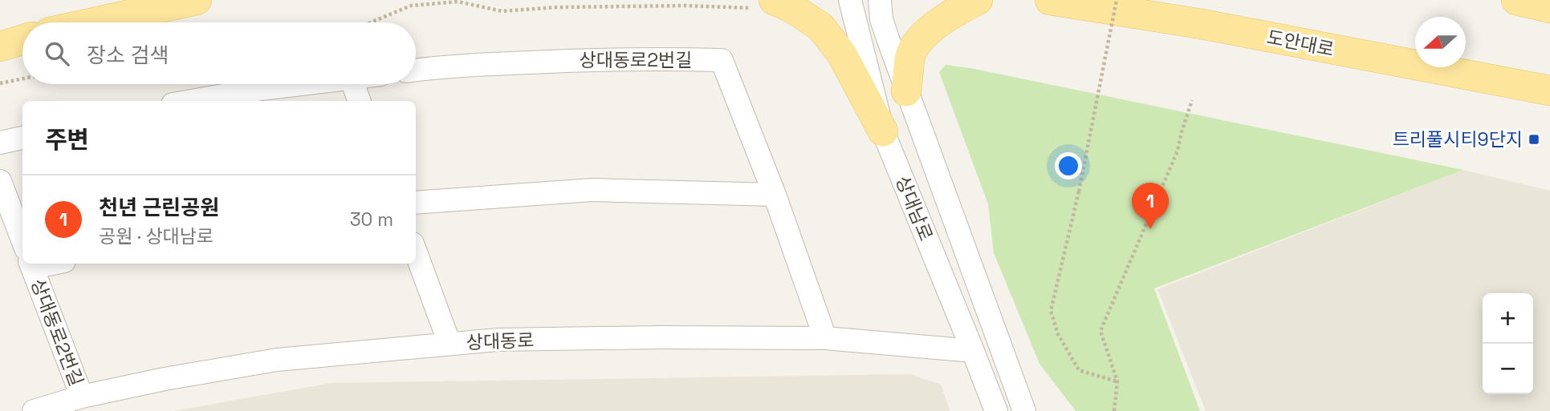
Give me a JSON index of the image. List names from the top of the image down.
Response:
{
  "streets": {
    "main road": ["도안대로"],
    "street": ["상대동로2번길", "상대남로", "상대동로"]
  },
  "crossings": [
    ["상대동로2번길", "상대동로"],
    ["상대남로", "상대동로"]
  ],
  "places": {
    "transit": ["트리풀시티9단지"]
  },
  "north": "left",
  "page": {
    "search": "장소 검색",
    "heading": "주변",
    "list": [
      {
        "mark": "1",
        "name": "천년 근린공원",
        "note": "공원 · 상대남로",
        "value": "30 m"
      }
    ],
    "pins": "1",
    "map_buttons": ["+", "−"]
  }
}
